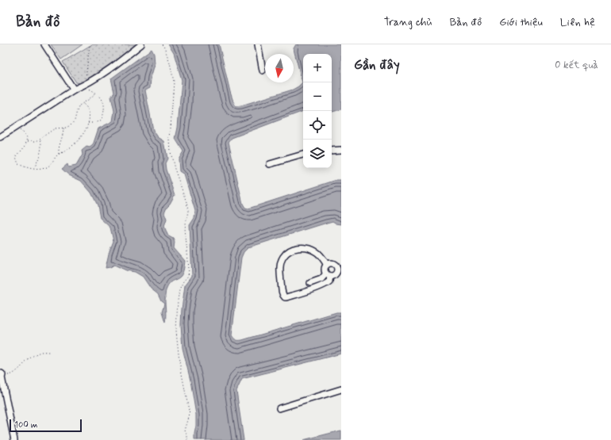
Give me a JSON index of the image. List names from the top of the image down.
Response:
{
  "scale_bar": "100 m",
  "north": "bottom",
  "page": {
    "header": "Bản đồ",
    "nav": [
      "Trang chủ",
      "Bản đồ",
      "Giới thiệu",
      "Liên hệ"
    ],
    "heading": ["Gần đây", "0 kết quả"],
    "map_buttons": ["+", "−"],
    "scale": "100 m"
  }
}
